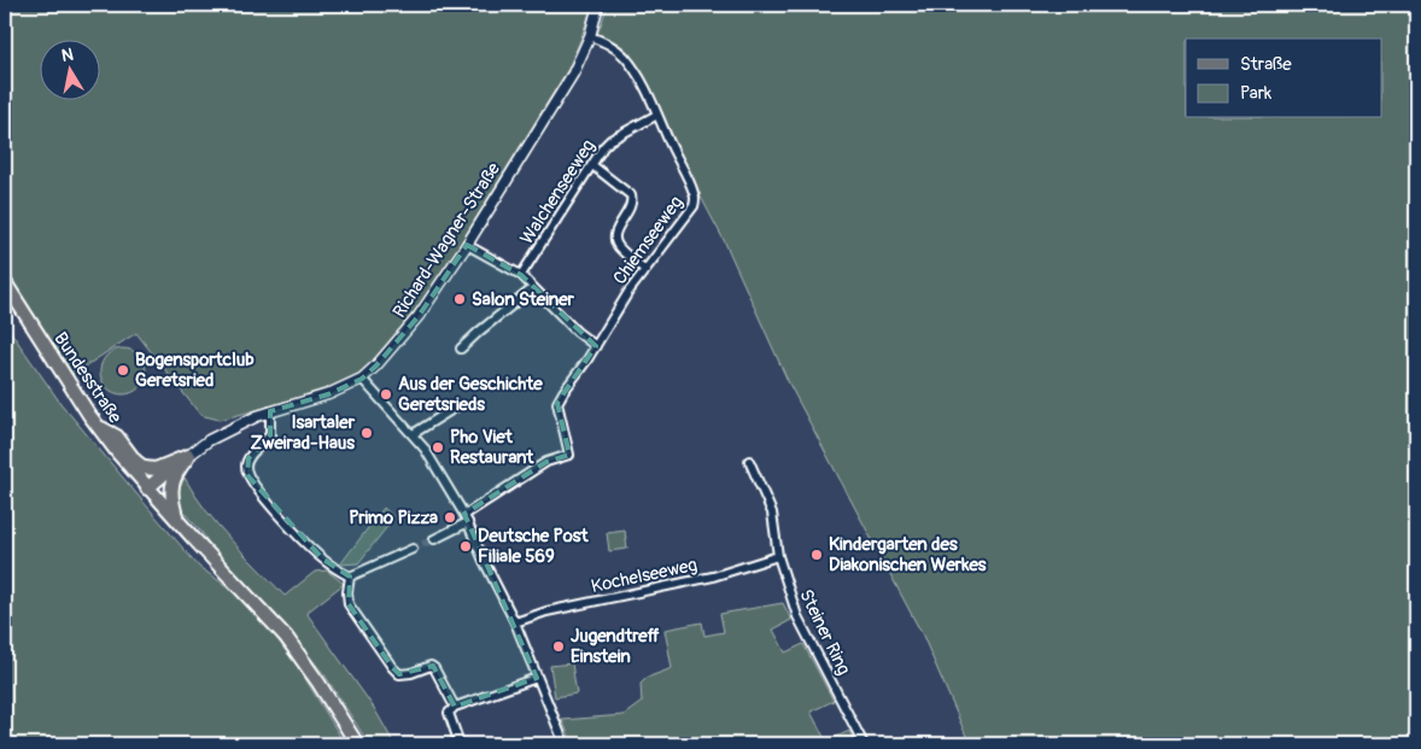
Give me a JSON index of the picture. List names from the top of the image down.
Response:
{
  "streets": {
    "main road": ["Bundesstraße"],
    "street": [
      "Walchenseeweg",
      "Richard-Wagner-Straße",
      "Chiemseeweg",
      "Kochelseeweg",
      "Steiner Ring"
    ]
  },
  "crossings": [
    ["Walchenseeweg", "Chiemseeweg"],
    ["Richard-Wagner-Straße", "Chiemseeweg"],
    ["Kochelseeweg", "Steiner Ring"]
  ],
  "places": [
    "Salon Steiner",
    "Bogensportclub Geretsried",
    "Aus der Geschichte Geretsrieds",
    "Isartaler Zweirad-Haus",
    "Pho Viet Restaurant",
    "Primo Pizza",
    "Deutsche Post Filiale 569",
    "Kindergarten des Diakonischen Werkes",
    "Jugendtreff Einstein"
  ],
  "legend": ["Straße", "Park"],
  "north": "top"
}
